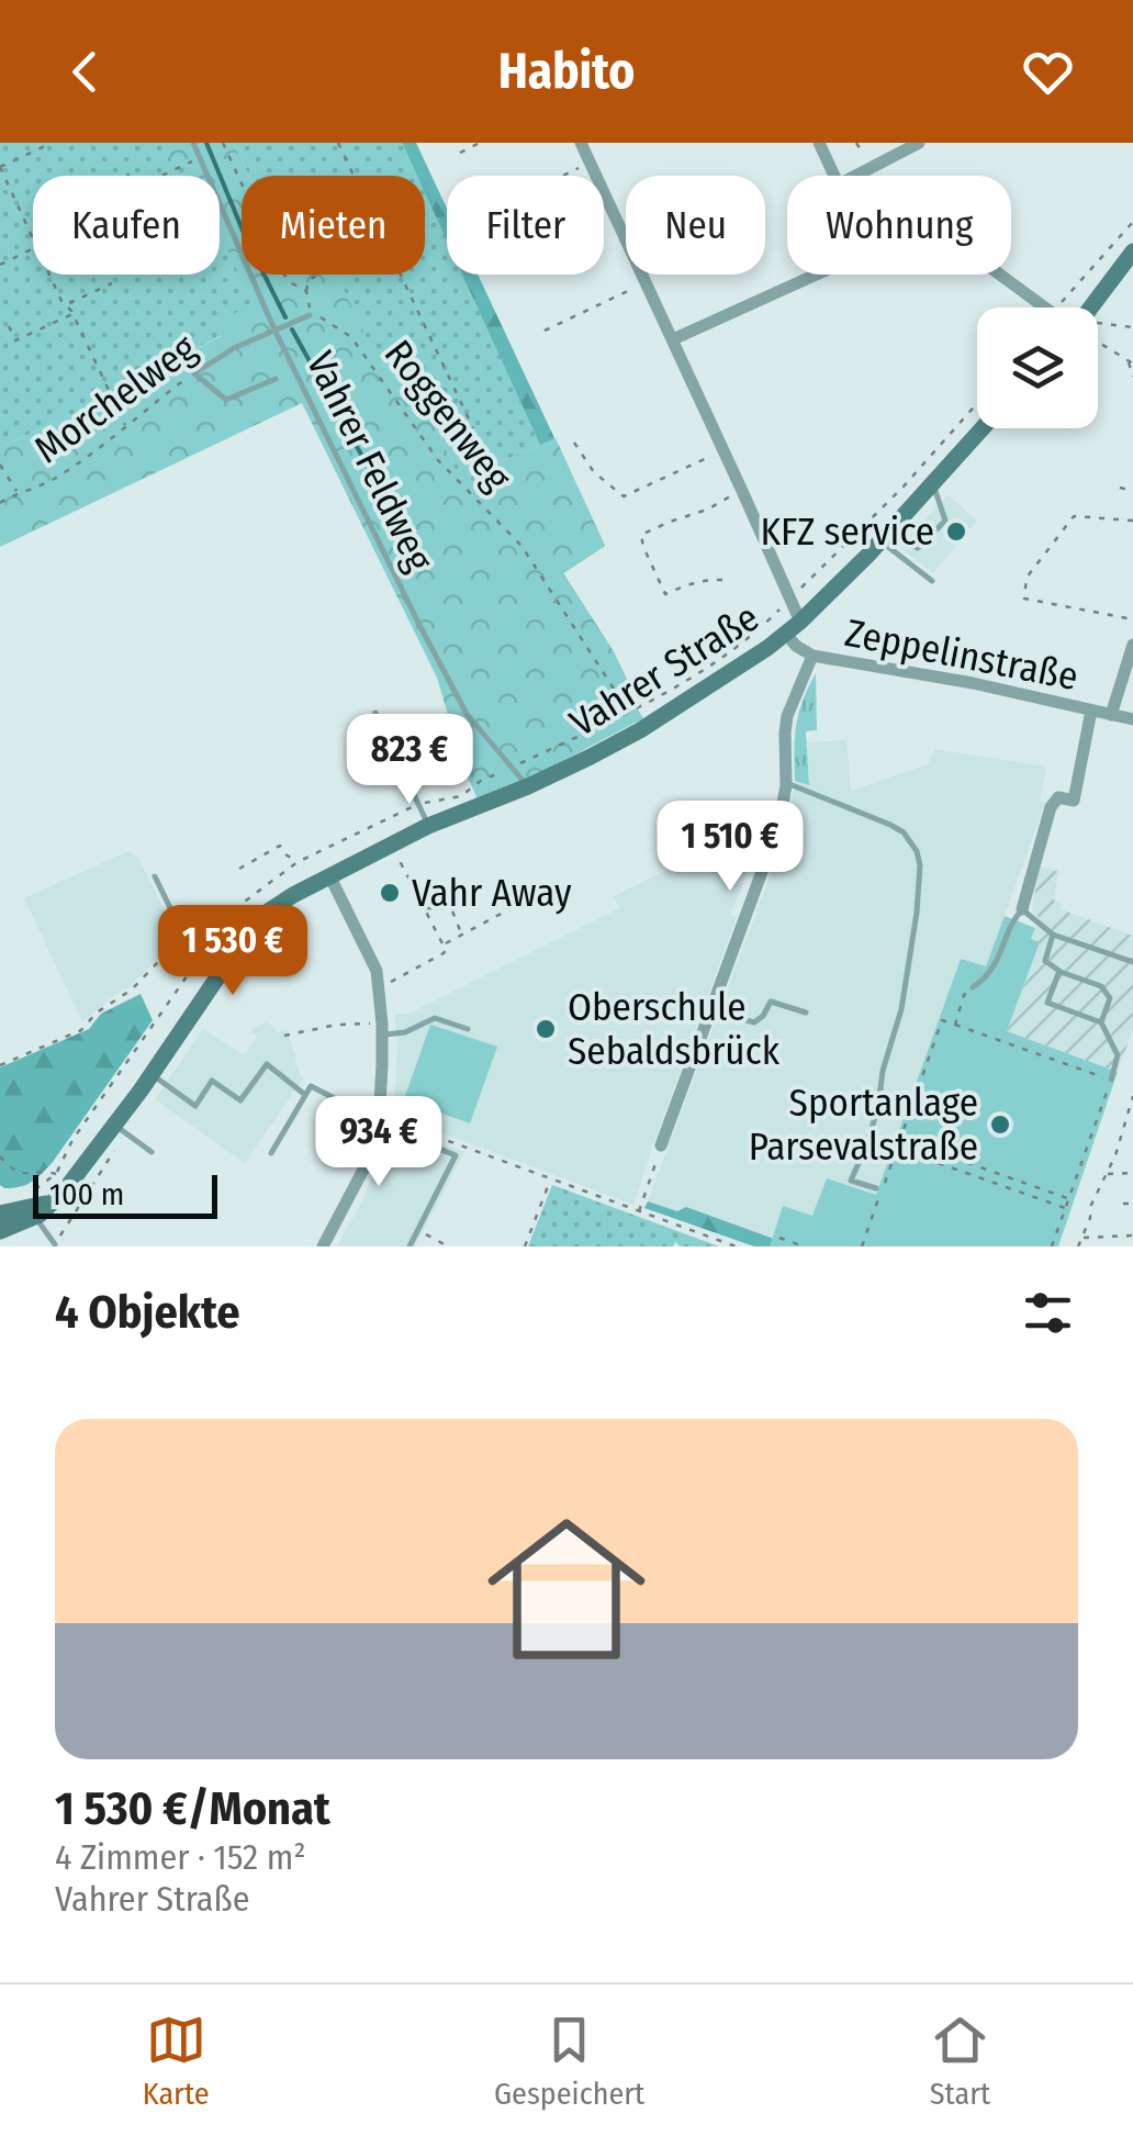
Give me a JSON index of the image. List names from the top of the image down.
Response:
{
  "streets": {
    "main road": ["Vahrer Straße"],
    "street": ["Zeppelinstraße"],
    "lane": ["Morchelweg", "Vahrer Feldweg"],
    "path": ["Roggenweg"]
  },
  "crossings": [
    ["Morchelweg", "Roggenweg"],
    ["Morchelweg", "Vahrer Feldweg"],
    ["Roggenweg", "Vahrer Straße"],
    ["Vahrer Feldweg", "Vahrer Straße"],
    ["Zeppelinstraße", "Vahrer Straße"]
  ],
  "places": [
    "KFZ service",
    "Vahr Away",
    "Oberschule Sebaldsbrück",
    "Sportanlage Parsevalstraße"
  ],
  "scale_bar": "100 m",
  "page": {
    "header": "Habito",
    "chip": [
      "Kaufen",
      "Mieten",
      "Filter",
      "Neu",
      "Wohnung"
    ],
    "price": [
      "823 €",
      "1 510 €",
      "1 530 €",
      "934 €"
    ],
    "scale": "100 m",
    "heading": "4 Objekte",
    "list": [
      {
        "name": "1 530 €/Monat",
        "note": "4 Zimmer · 152 m² · Vahrer Straße"
      }
    ],
    "tabs": ["Karte", "Gespeichert", "Start"]
  }
}
